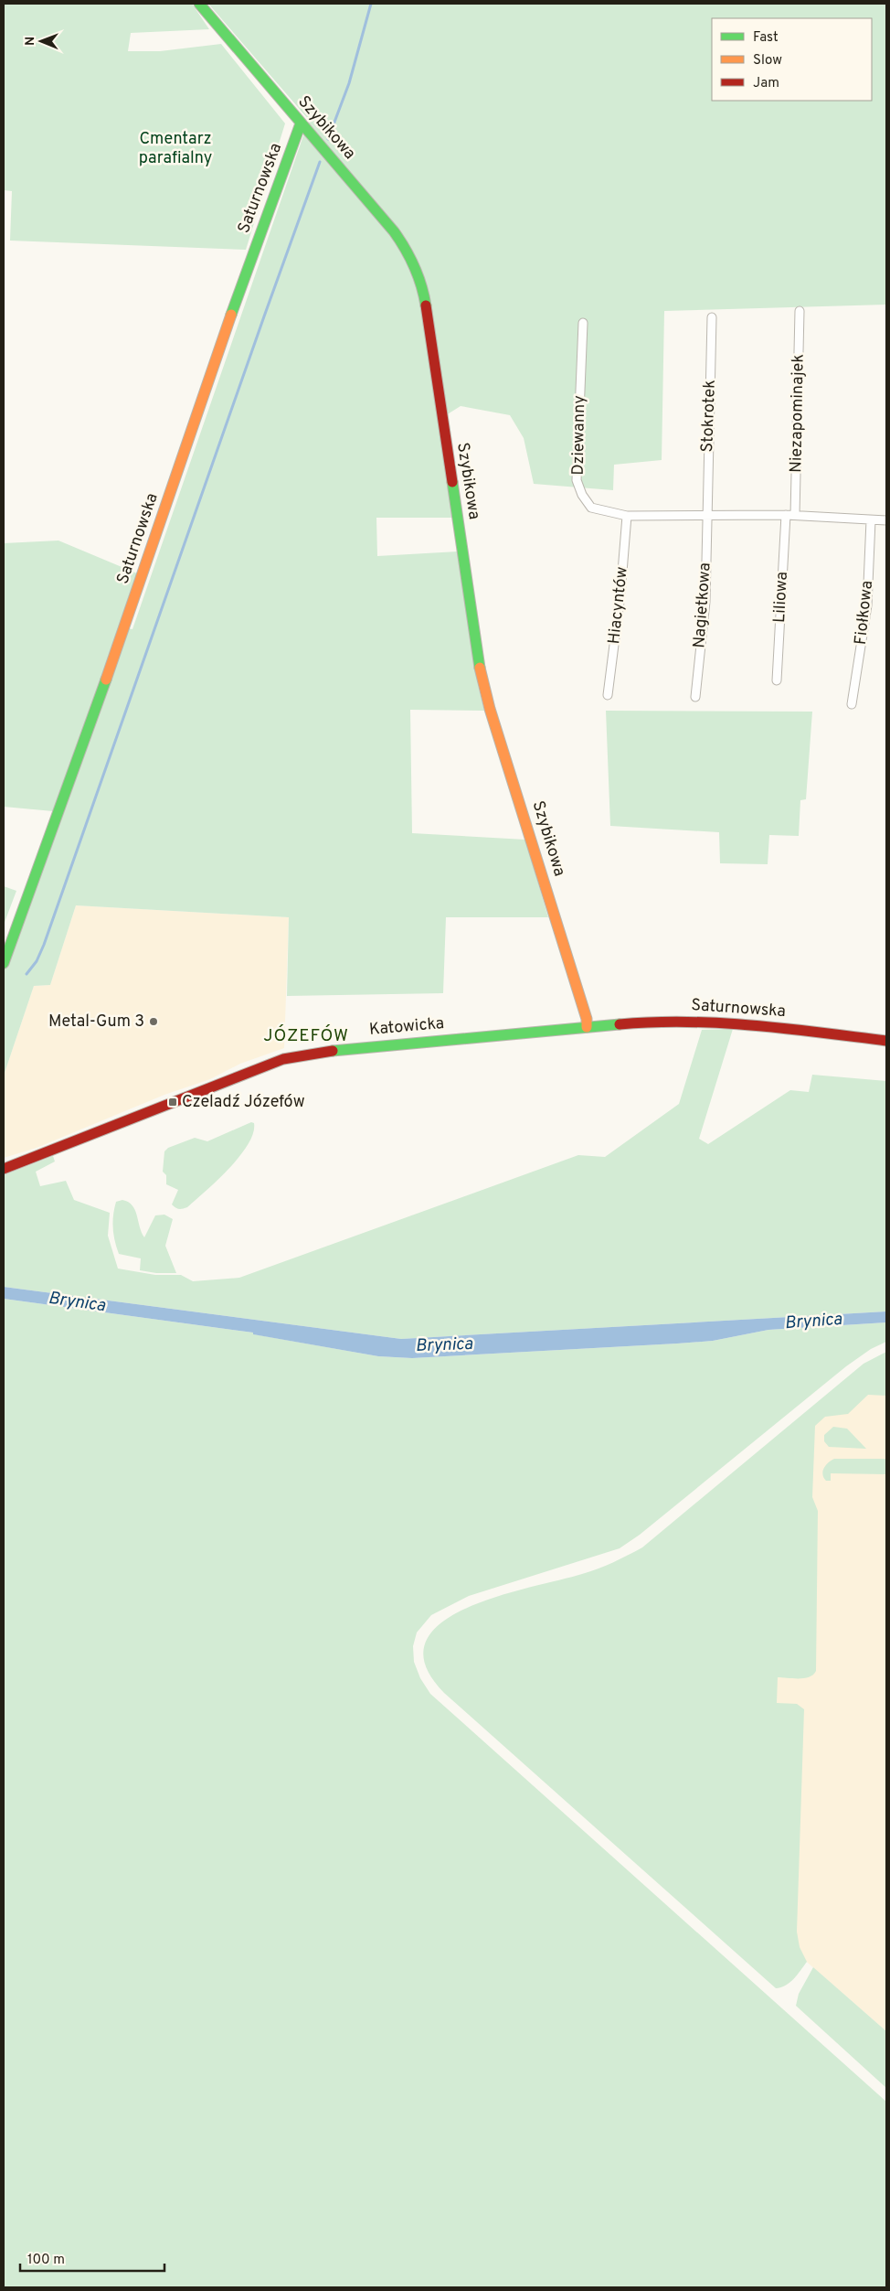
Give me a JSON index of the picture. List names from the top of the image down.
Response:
{
  "streets": {
    "street": [
      "Szybikowa",
      "Saturnowska",
      "Niezapominajek",
      "Stokrotek",
      "Dziewanny",
      "Liliowa",
      "Hiacyntów",
      "Nagietkowa",
      "Fiołkowa",
      "Katowicka"
    ]
  },
  "crossings": [
    ["Szybikowa", "Saturnowska"],
    ["Szybikowa", "Katowicka"],
    ["Saturnowska", "Katowicka"],
    ["Niezapominajek", "Dziewanny"],
    ["Stokrotek", "Dziewanny"],
    ["Stokrotek", "Nagietkowa"],
    ["Dziewanny", "Liliowa"],
    ["Dziewanny", "Hiacyntów"],
    ["Dziewanny", "Nagietkowa"],
    ["Dziewanny", "Fiołkowa"]
  ],
  "districts": ["JÓZEFÓW"],
  "water": ["Brynica"],
  "parks": ["Cmentarz parafialny"],
  "places": {
    "other": ["Metal-Gum 3"],
    "transit": ["Czeladź Józefów"]
  },
  "legend": ["Fast", "Slow", "Jam"],
  "scale_bar": "100 m",
  "north": "left"
}
